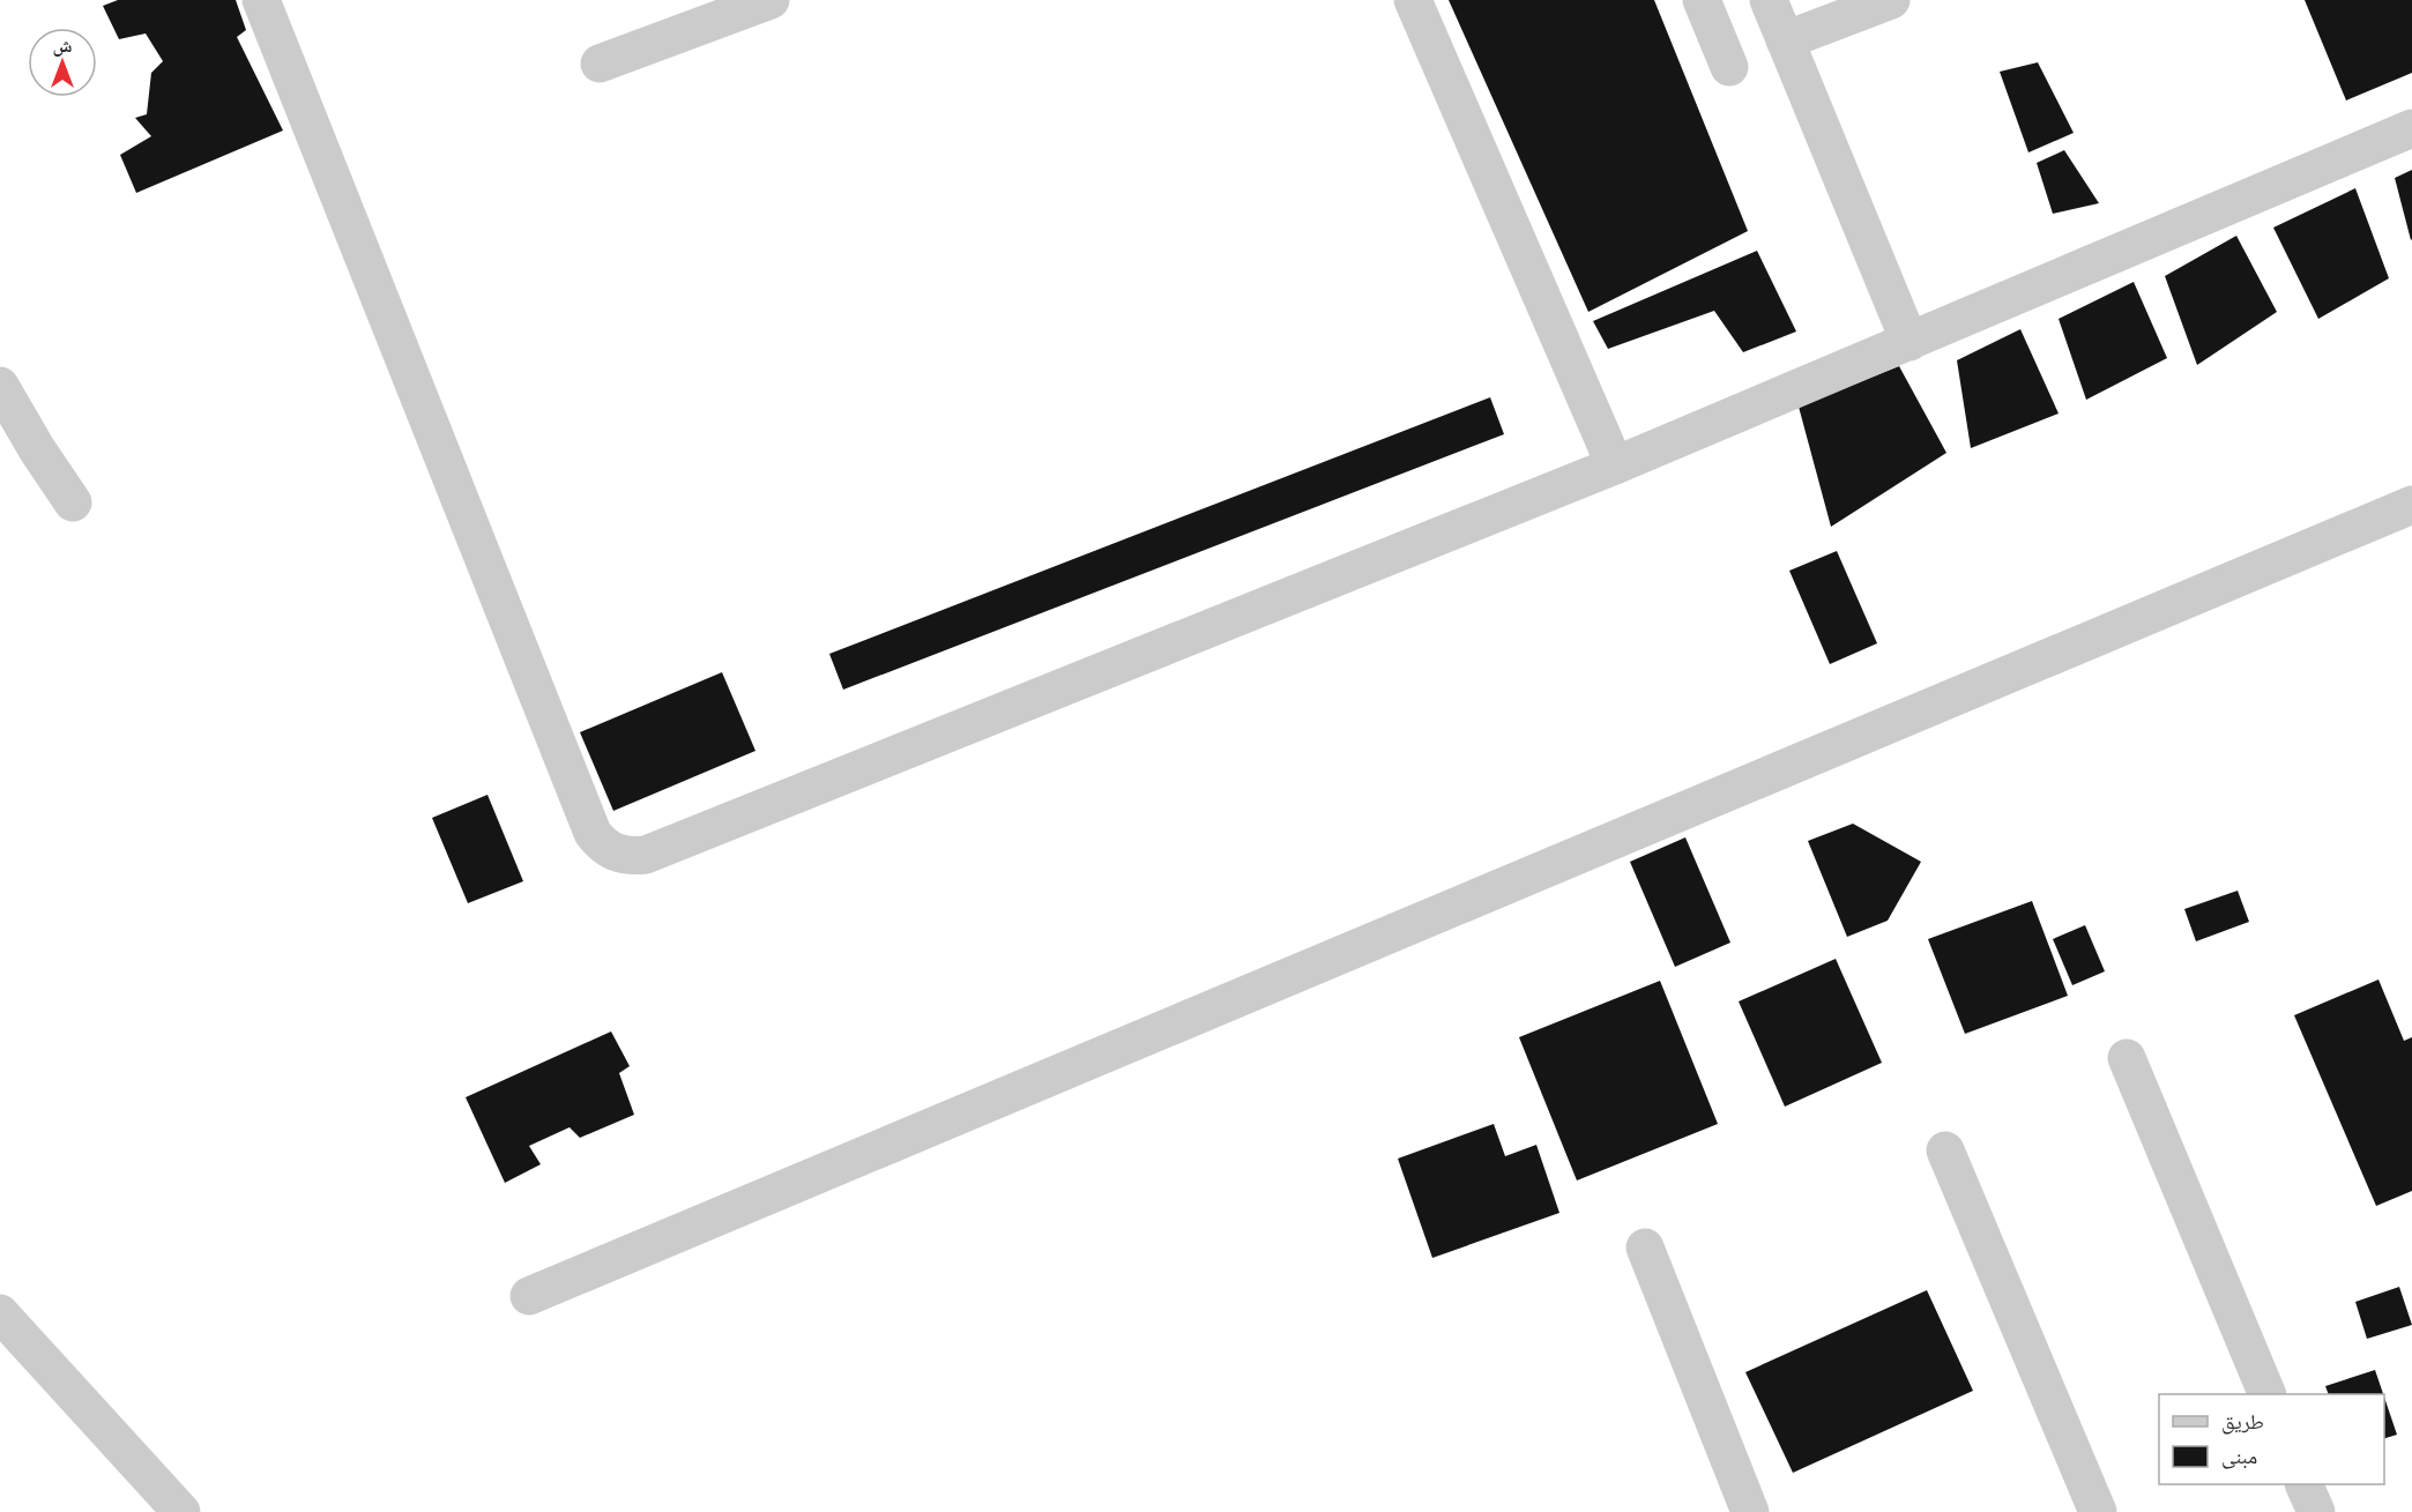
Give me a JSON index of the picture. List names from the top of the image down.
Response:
{
  "legend": ["طريق", "مبنى"],
  "north": "top"
}
